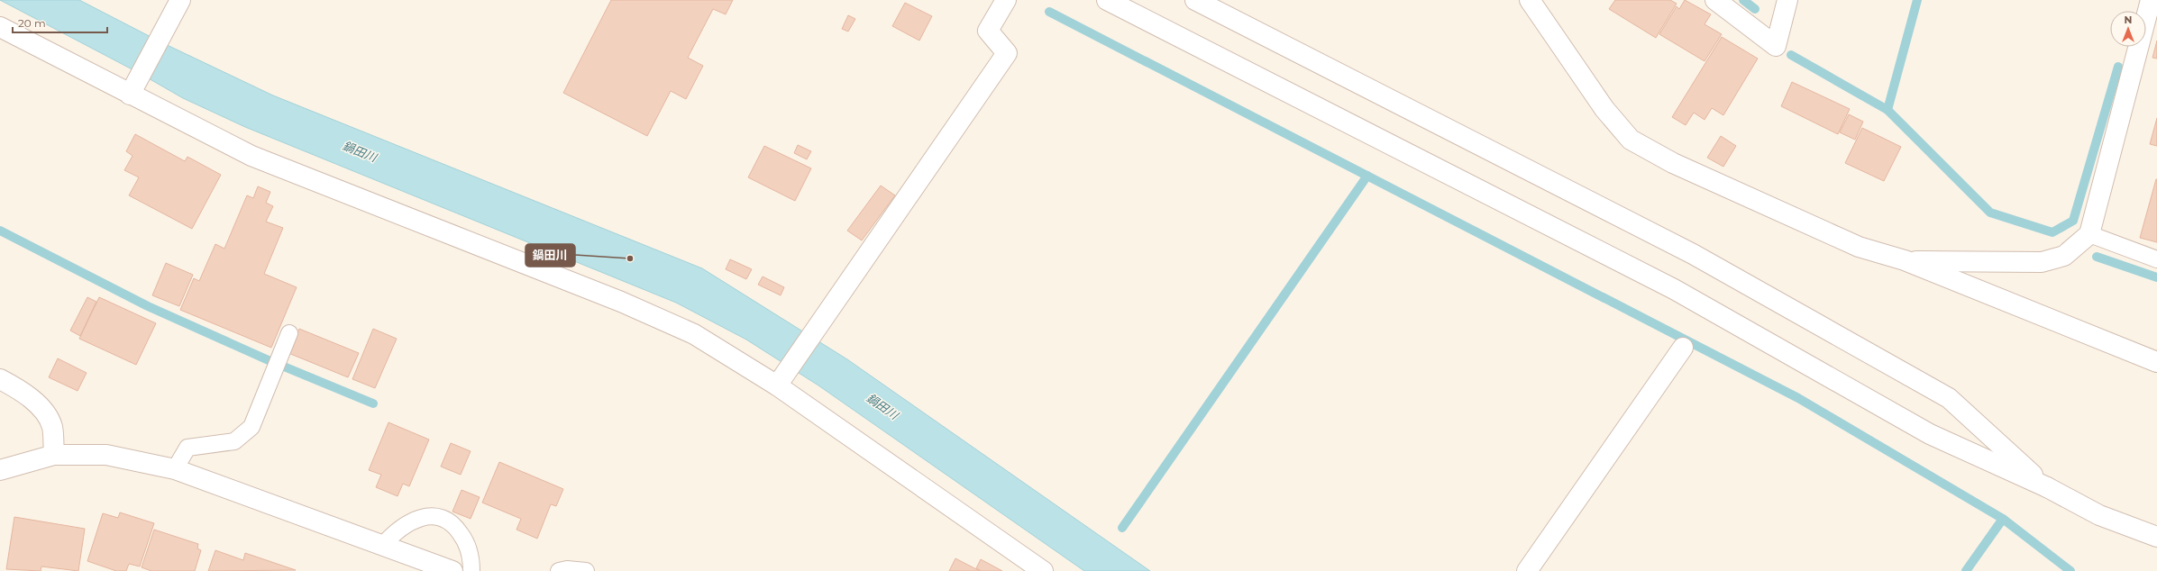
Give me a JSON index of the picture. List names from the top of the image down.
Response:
{
  "water": ["鍋田川"],
  "places": ["鍋田川"],
  "scale_bar": "20 m",
  "north": "top"
}
